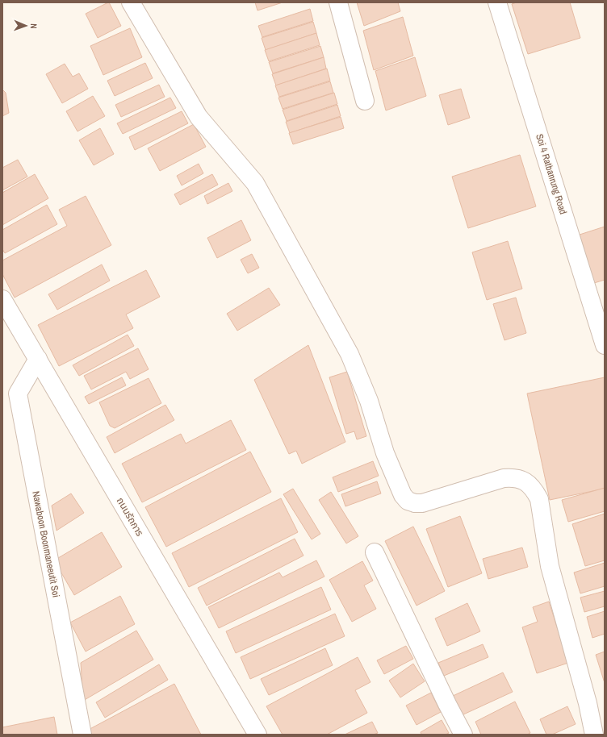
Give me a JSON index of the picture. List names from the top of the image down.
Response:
{
  "streets": {
    "street": ["Soi 4 Ratbanrung Road", "ถนนรัถการ", "Nawaboon Boonmaneeutit Soi"]
  },
  "crossings": [
    ["ถนนรัถการ", "Nawaboon Boonmaneeutit Soi"]
  ],
  "north": "right"
}
